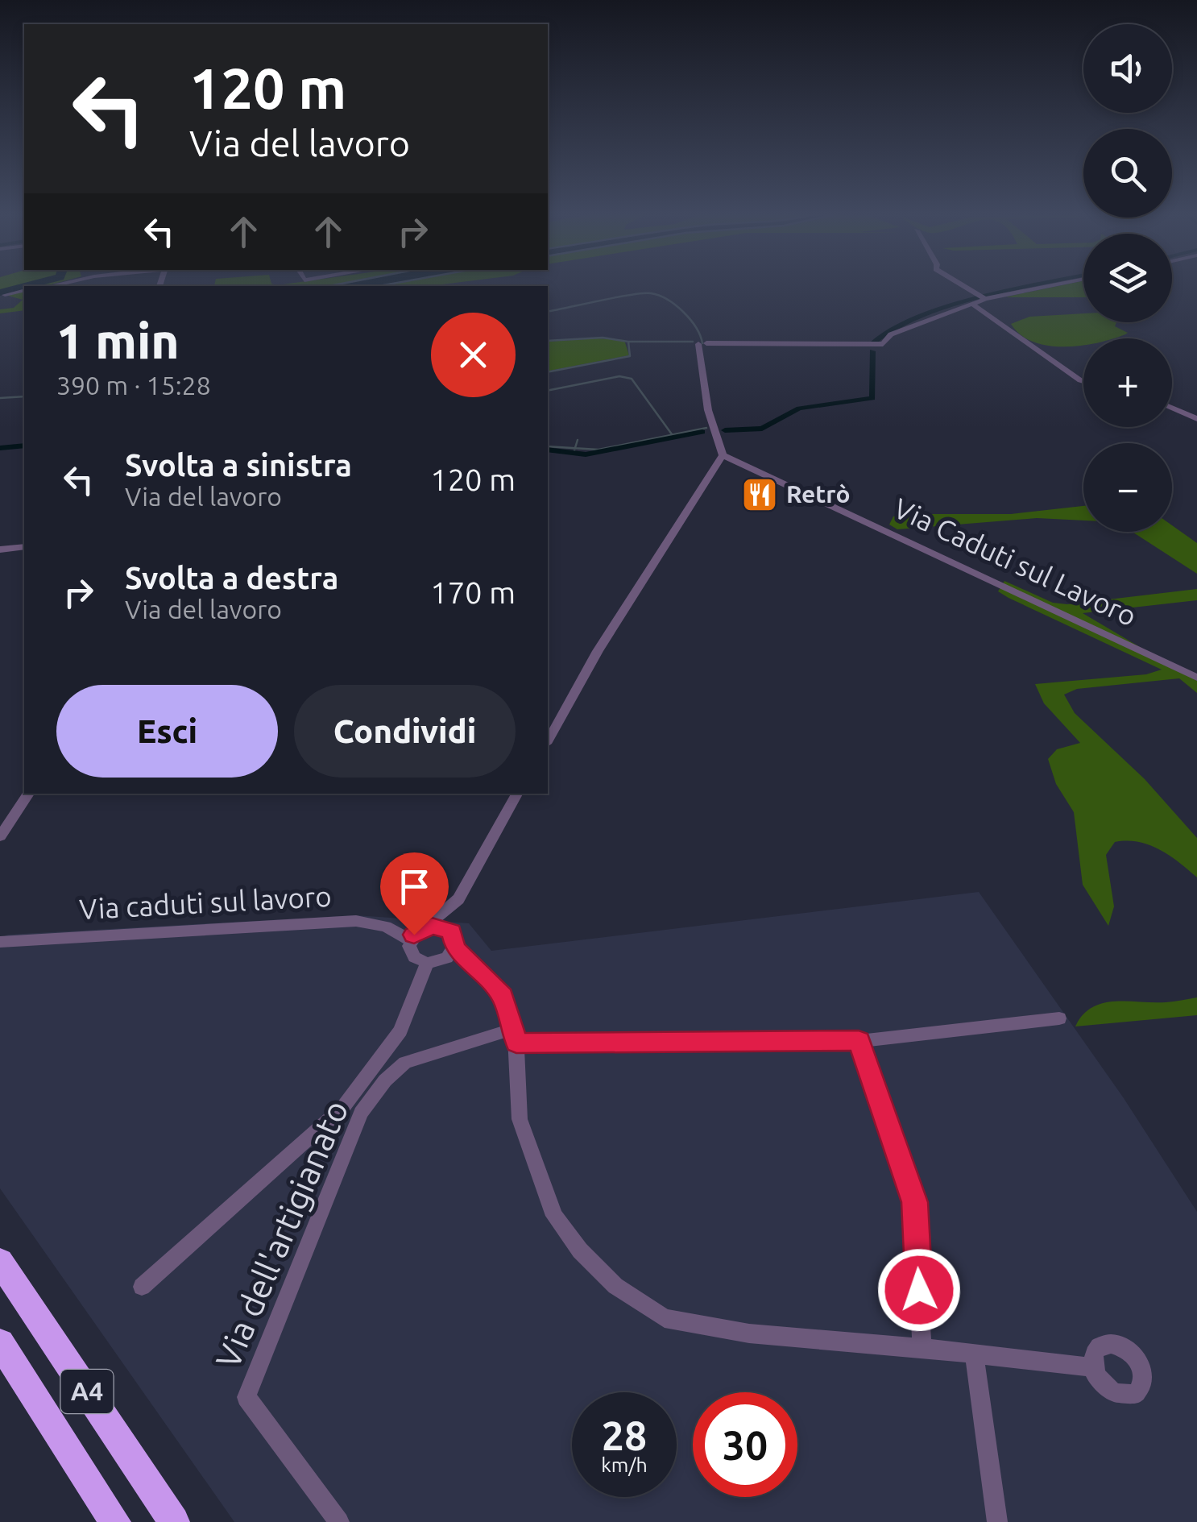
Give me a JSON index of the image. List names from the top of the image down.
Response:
{
  "streets": {
    "highway": ["A4"],
    "street": ["Via Caduti sul Lavoro", "Via caduti sul lavoro", "Via dell'artigianato"]
  },
  "places": {
    "restaurant": ["Retrò"]
  },
  "page": {
    "map_buttons": ["+", "−"],
    "turn": ["120 m", "Via del lavoro"],
    "heading": ["1 min", "390 m · 15:28"],
    "list": [
      {
        "name": "Svolta a sinistra",
        "note": "Via del lavoro",
        "value": "120 m"
      },
      {
        "name": "Svolta a destra",
        "note": "Via del lavoro",
        "value": "170 m"
      }
    ],
    "buttons": ["Esci", "Condividi"],
    "speed": "28 km/h",
    "limit": "30"
  }
}
